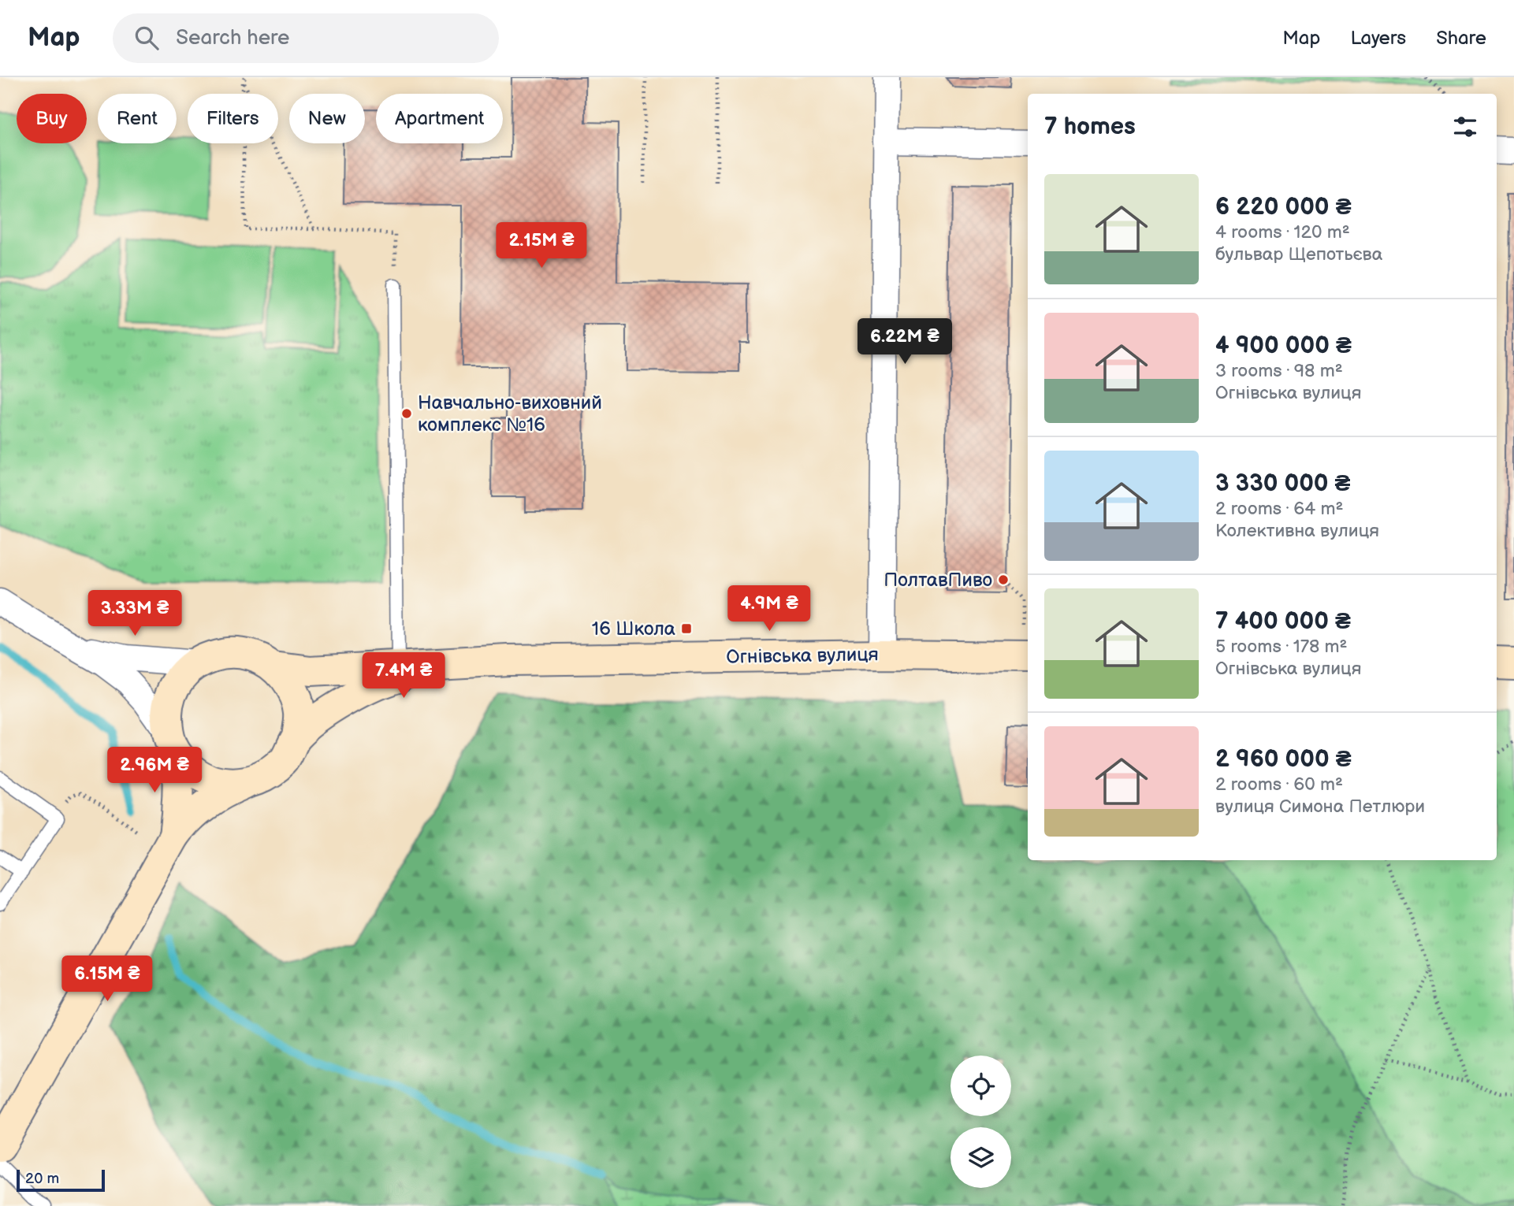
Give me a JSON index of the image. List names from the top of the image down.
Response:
{
  "streets": {
    "street": ["Огнівська вулиця"]
  },
  "places": {
    "other": ["Навчально-виховний комплекс №16", "ПолтавПиво"],
    "transit": ["16 Школа"]
  },
  "scale_bar": "20 m",
  "page": {
    "header": "Map",
    "search": "Search here",
    "nav": ["Map", "Layers", "Share"],
    "chip": [
      "Buy",
      "Rent",
      "Filters",
      "New",
      "Apartment"
    ],
    "heading": "7 homes",
    "list": [
      {
        "name": "6 220 000 ₴",
        "note": "4 rooms · 120 m² · бульвар Щепотьєва"
      },
      {
        "name": "4 900 000 ₴",
        "note": "3 rooms · 98 m² · Огнівська вулиця"
      },
      {
        "name": "3 330 000 ₴",
        "note": "2 rooms · 64 m² · Колективна вулиця"
      },
      {
        "name": "7 400 000 ₴",
        "note": "5 rooms · 178 m² · Огнівська вулиця"
      },
      {
        "name": "2 960 000 ₴",
        "note": "2 rooms · 60 m² · вулиця Симона Петлюри"
      }
    ],
    "price": [
      "2.15M ₴",
      "6.22M ₴",
      "4.9M ₴",
      "3.33M ₴",
      "7.4M ₴",
      "2.96M ₴",
      "6.15M ₴"
    ],
    "scale": "20 m"
  }
}
